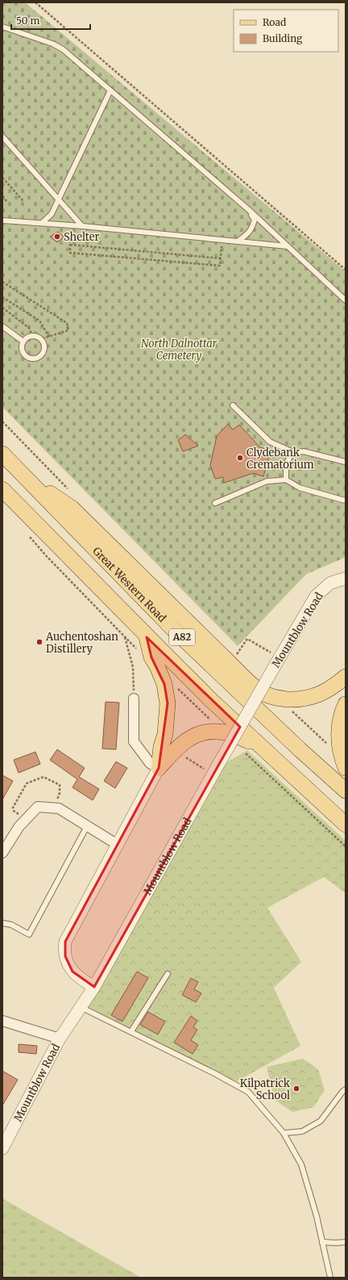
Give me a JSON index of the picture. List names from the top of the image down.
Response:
{
  "streets": {
    "main road": ["Great Western Road", "A82"],
    "street": ["Mountblow Road"]
  },
  "parks": ["North Dalnottar Cemetery"],
  "places": [
    "Shelter",
    "Clydebank Crematorium",
    "Auchentoshan Distillery",
    "Kilpatrick School"
  ],
  "legend": ["Road", "Building"],
  "scale_bar": "50 m"
}
